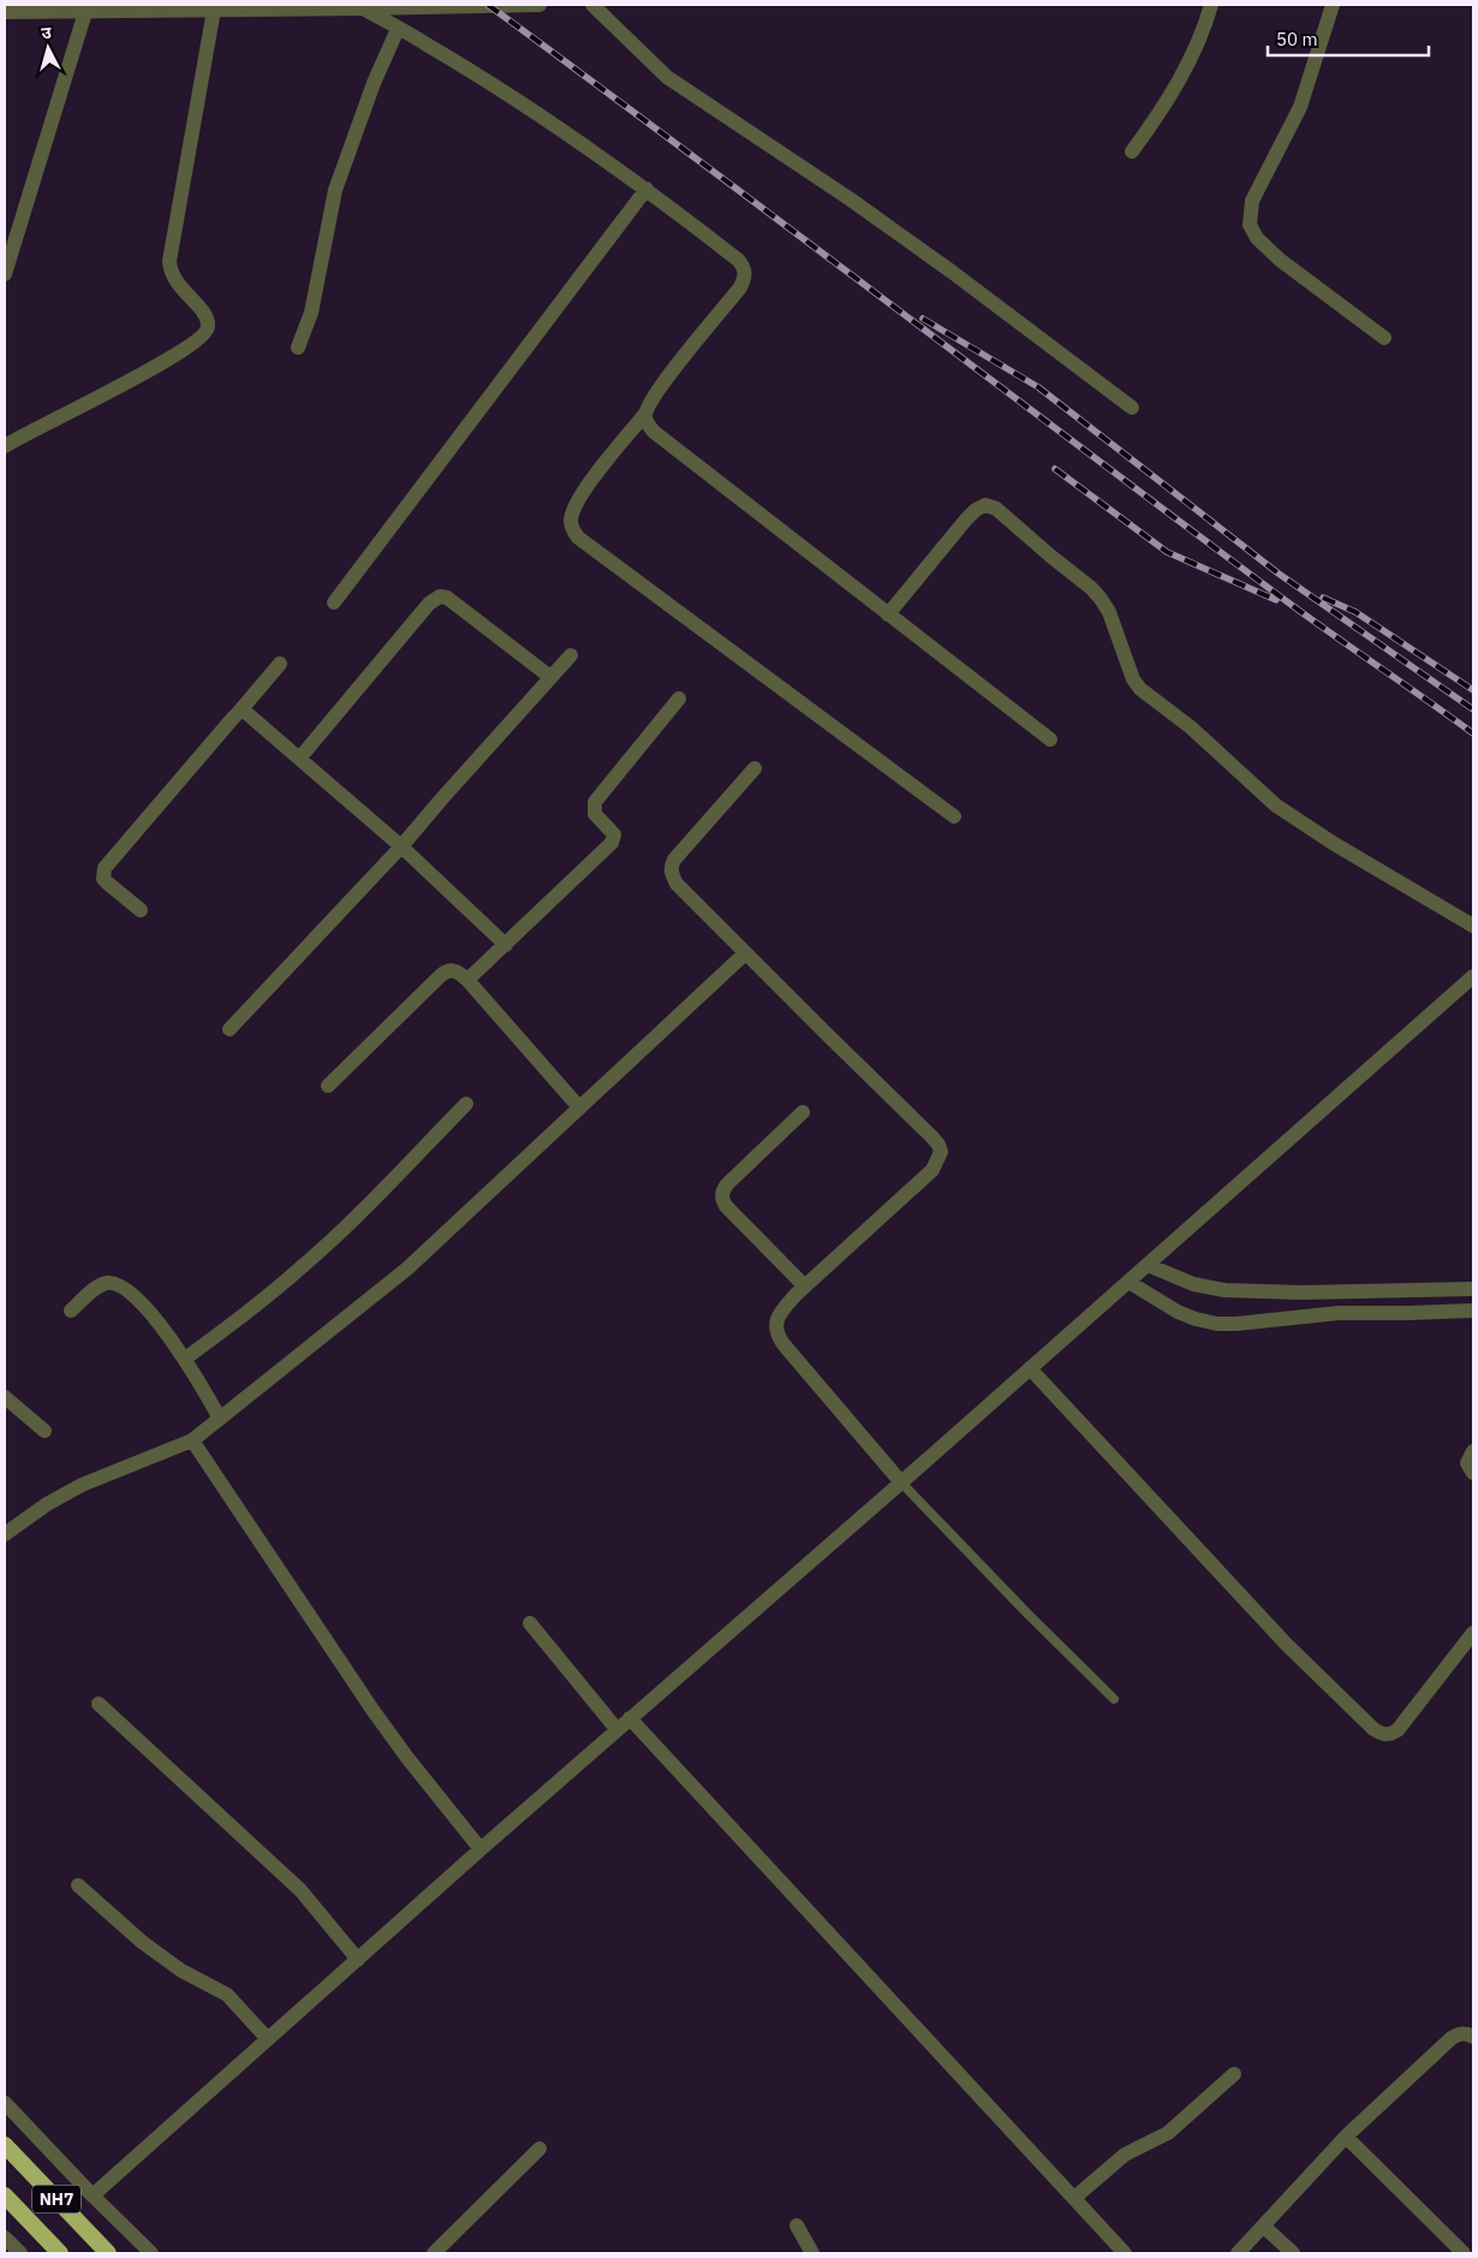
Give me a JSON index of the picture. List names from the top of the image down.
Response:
{
  "streets": {
    "highway": ["NH7"]
  },
  "scale_bar": "50 m",
  "north": "top"
}
